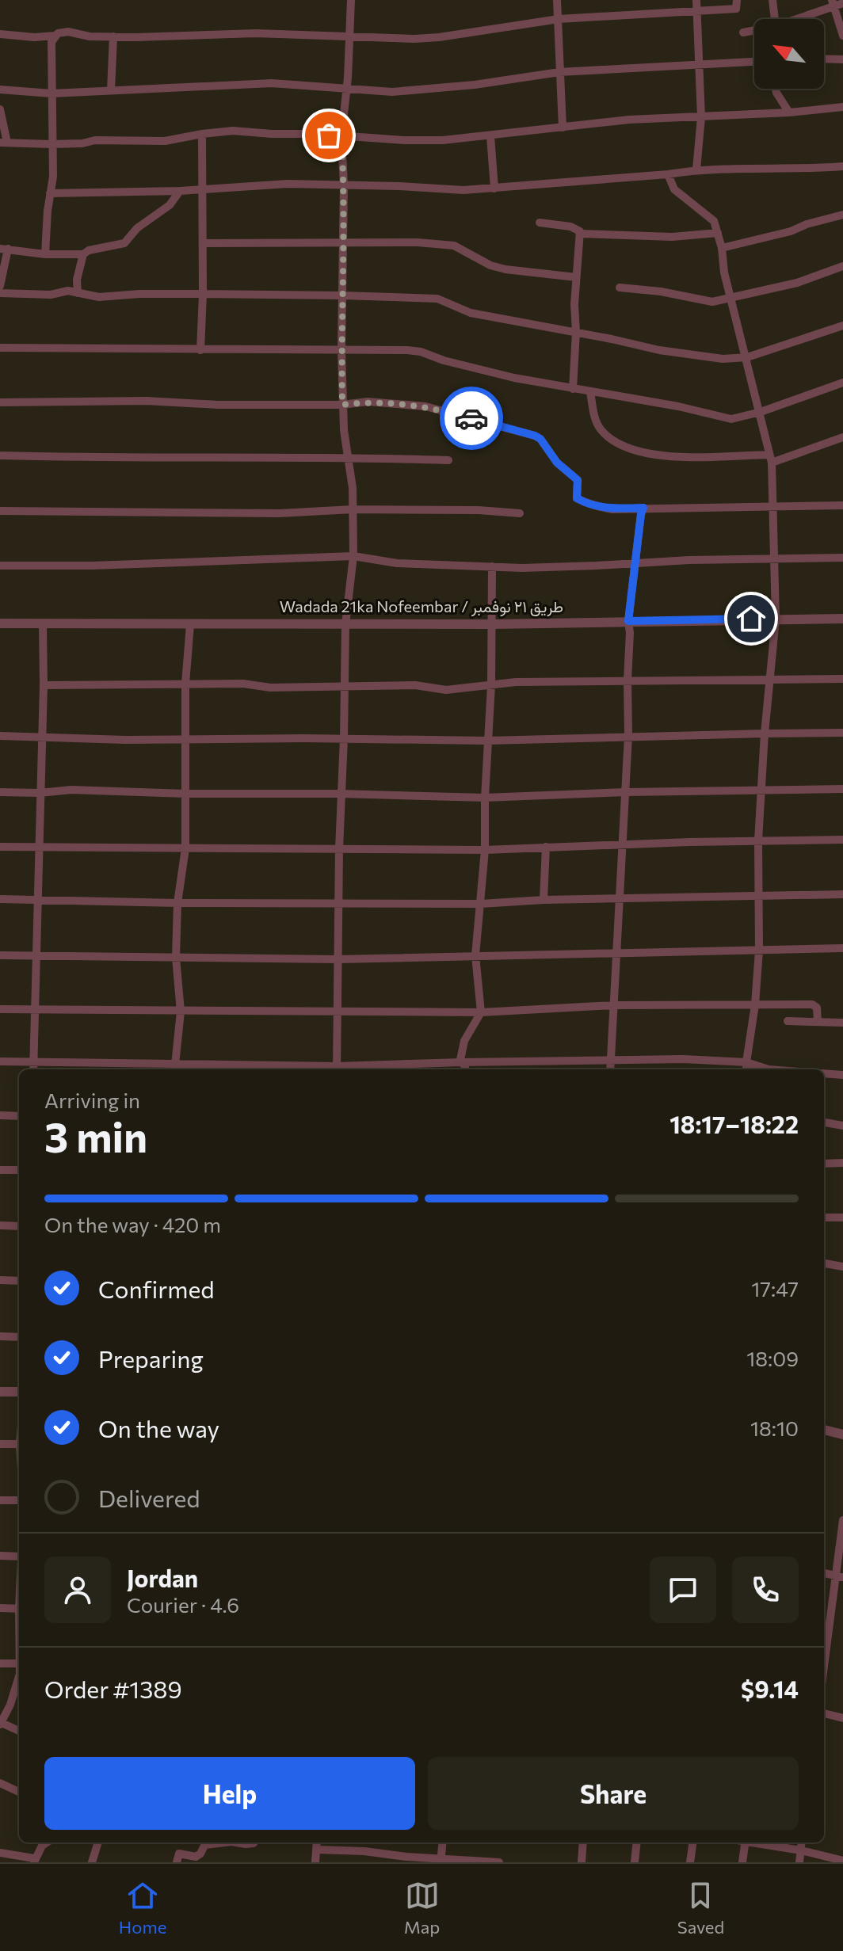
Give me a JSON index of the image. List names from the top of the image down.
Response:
{
  "streets": {
    "street": ["Wadada 21ka Nofeembar / طريق ٢١ نوفمبر"]
  },
  "north": "top left",
  "page": {
    "heading": ["3 min", "Arriving in", "18:17–18:22"],
    "panel": [
      "Jordan",
      "Courier · 4.6",
      "Order #1389",
      "$9.14"
    ],
    "bar": "On the way · 420 m",
    "list": [
      ["Confirmed", "17:47"],
      ["Preparing", "18:09"],
      ["On the way", "18:10"],
      "Delivered"
    ],
    "buttons": ["Help", "Share"],
    "tabs": ["Home", "Map", "Saved"]
  }
}
